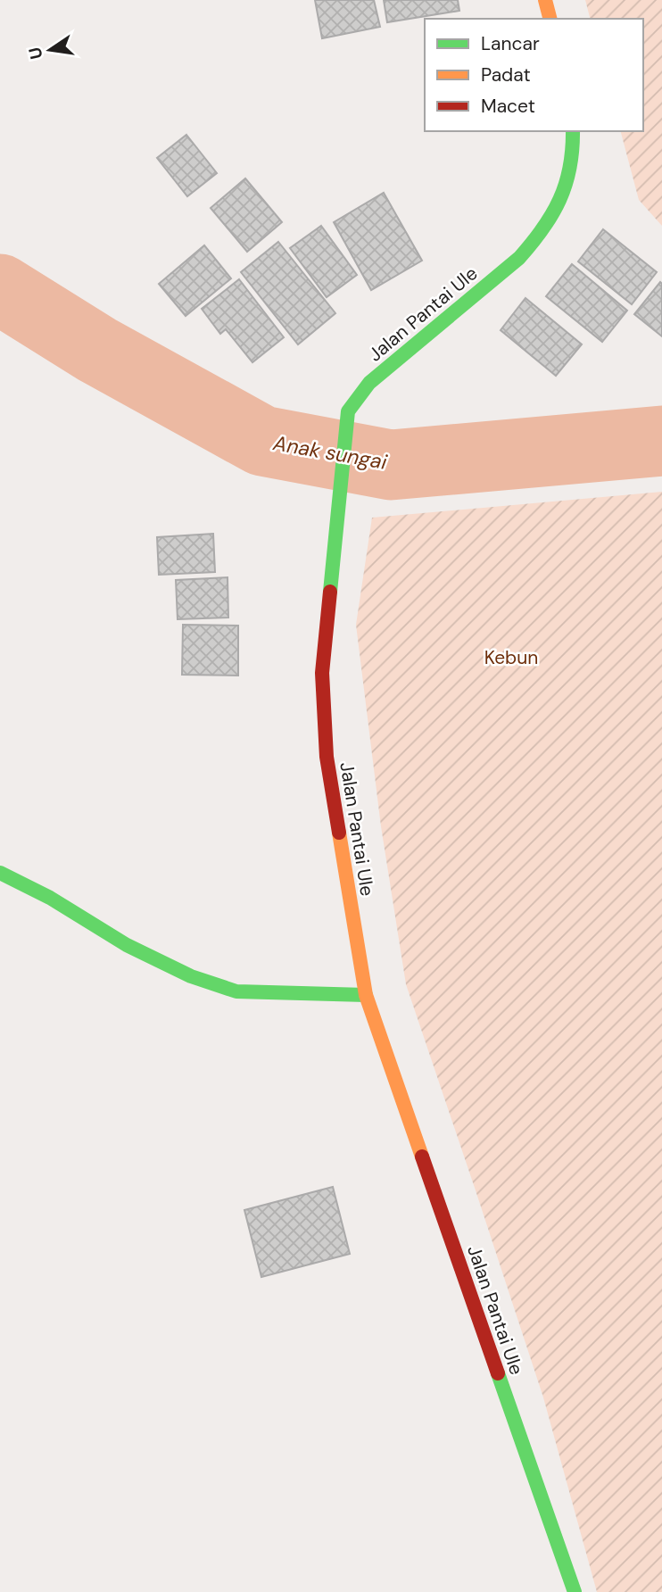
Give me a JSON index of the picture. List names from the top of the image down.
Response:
{
  "streets": {
    "main road": ["Jalan Pantai Ule"]
  },
  "water": ["Anak sungai"],
  "parks": ["Kebun"],
  "legend": ["Lancar", "Padat", "Macet"],
  "north": "left"
}
